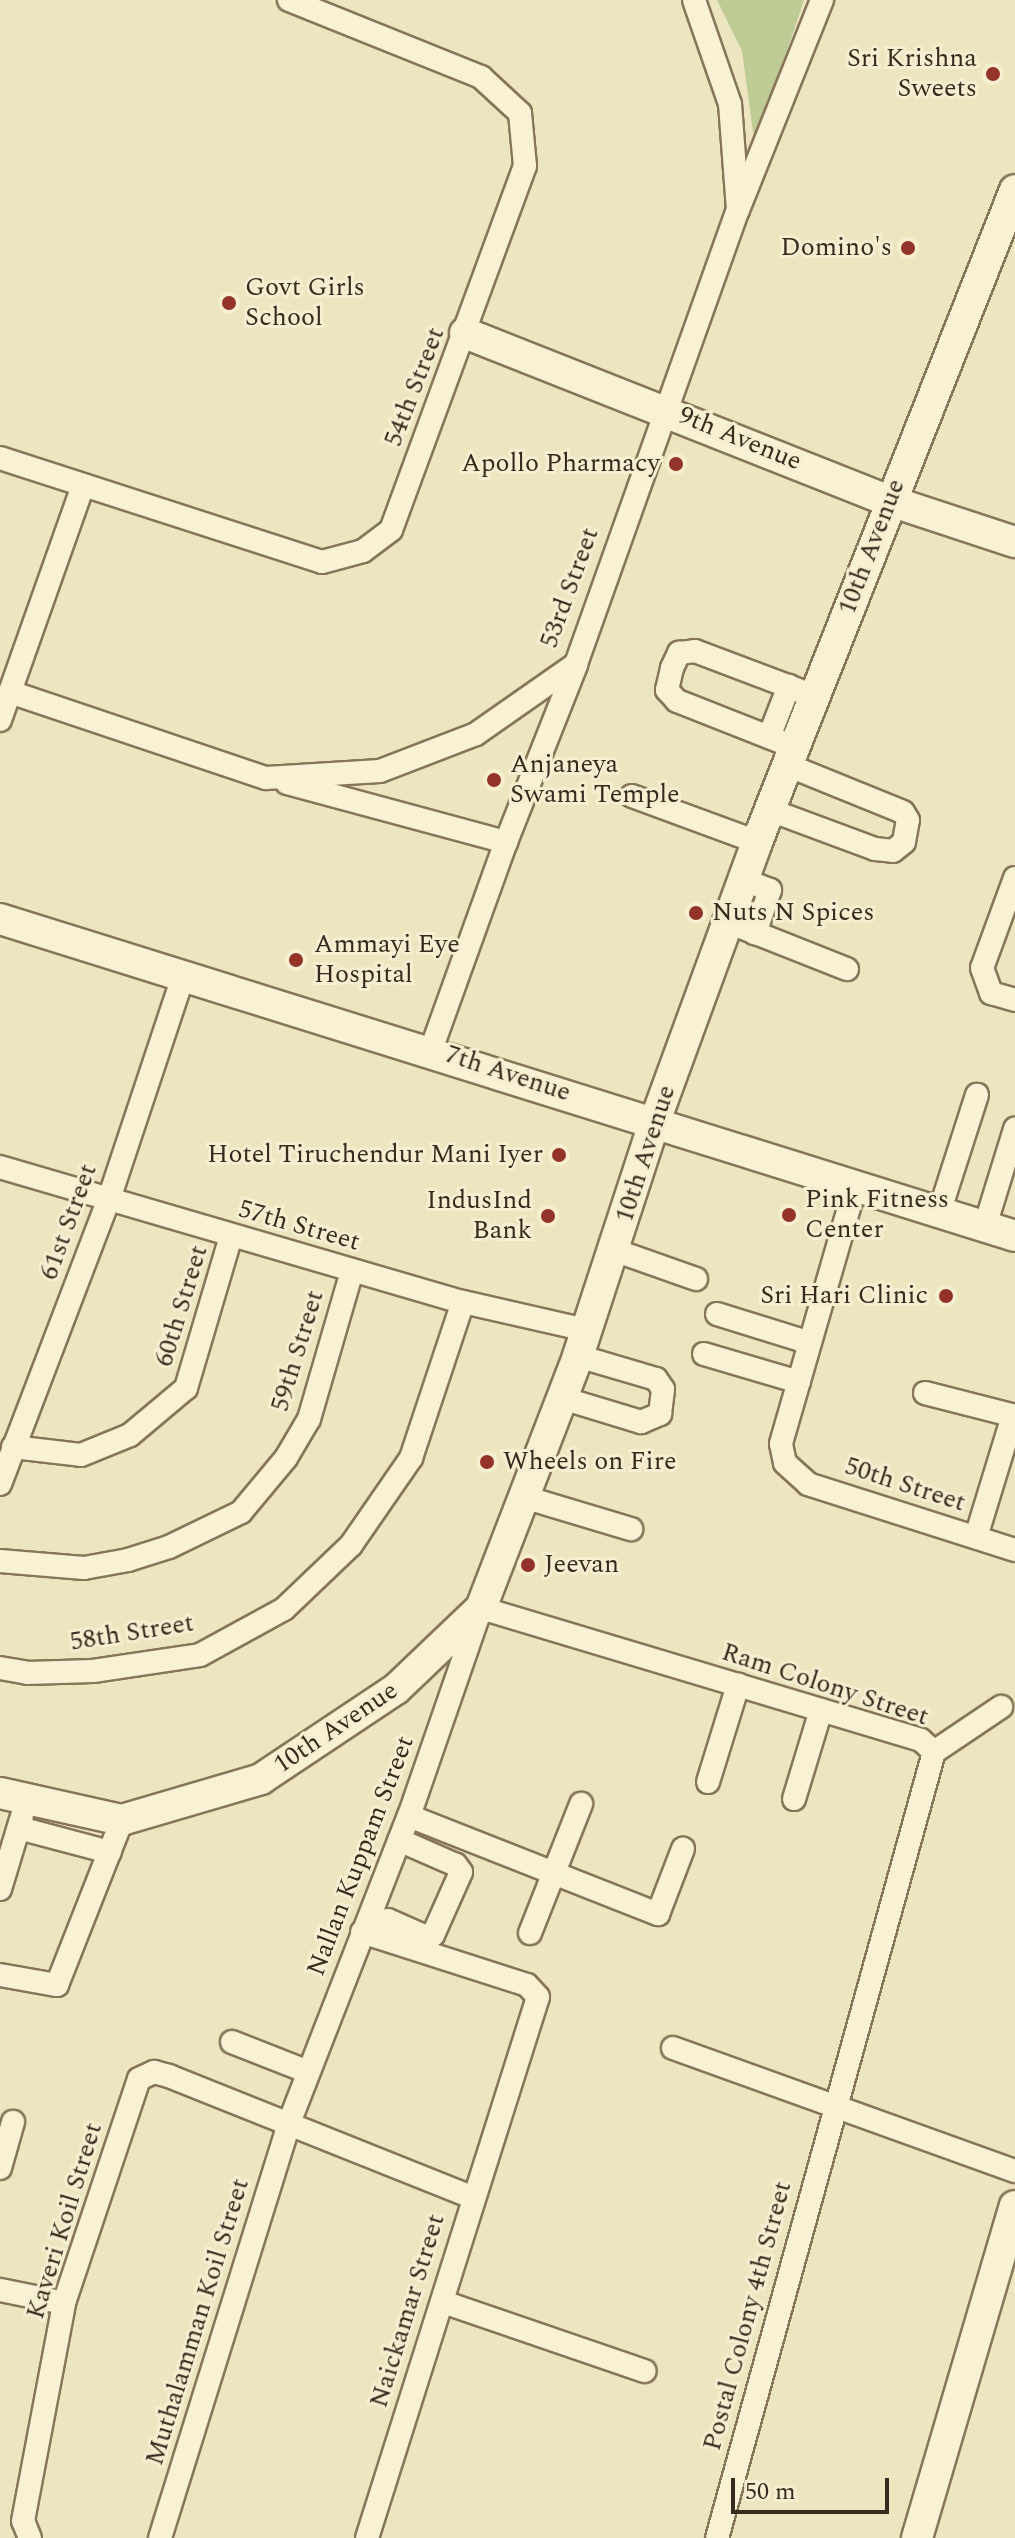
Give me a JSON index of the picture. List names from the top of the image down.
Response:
{
  "streets": {
    "street": [
      "54th Street",
      "9th Avenue",
      "10th Avenue",
      "53rd Street",
      "7th Avenue",
      "61st Street",
      "57th Street",
      "60th Street",
      "59th Street",
      "50th Street",
      "58th Street",
      "Ram Colony Street",
      "Nallan Kuppam Street",
      "Kaveri Koil Street",
      "Naickamar Street",
      "Postal Colony 4th Street",
      "Muthalamman Koil Street"
    ]
  },
  "crossings": [
    ["54th Street", "9th Avenue"],
    ["9th Avenue", "10th Avenue"],
    ["9th Avenue", "53rd Street"],
    ["10th Avenue", "7th Avenue"],
    ["10th Avenue", "57th Street"],
    ["10th Avenue", "Ram Colony Street"],
    ["10th Avenue", "Nallan Kuppam Street"],
    ["7th Avenue", "61st Street"],
    ["61st Street", "57th Street"],
    ["61st Street", "60th Street"],
    ["57th Street", "60th Street"],
    ["57th Street", "59th Street"],
    ["57th Street", "58th Street"],
    ["Ram Colony Street", "Nallan Kuppam Street"],
    ["Ram Colony Street", "Postal Colony 4th Street"],
    ["Nallan Kuppam Street", "Kaveri Koil Street"],
    ["Nallan Kuppam Street", "Naickamar Street"],
    ["Nallan Kuppam Street", "Muthalamman Koil Street"],
    ["Kaveri Koil Street", "Naickamar Street"],
    ["Kaveri Koil Street", "Muthalamman Koil Street"],
    ["Naickamar Street", "Muthalamman Koil Street"]
  ],
  "places": [
    "Sri Krishna Sweets",
    "Domino's",
    "Govt Girls School",
    "Apollo Pharmacy",
    "Anjaneya Swami Temple",
    "Nuts N Spices",
    "Ammayi Eye Hospital",
    "Hotel Tiruchendur Mani Iyer",
    "Pink Fitness Center",
    "IndusInd Bank",
    "Sri Hari Clinic",
    "Wheels on Fire",
    "Jeevan"
  ],
  "scale_bar": "50 m"
}
